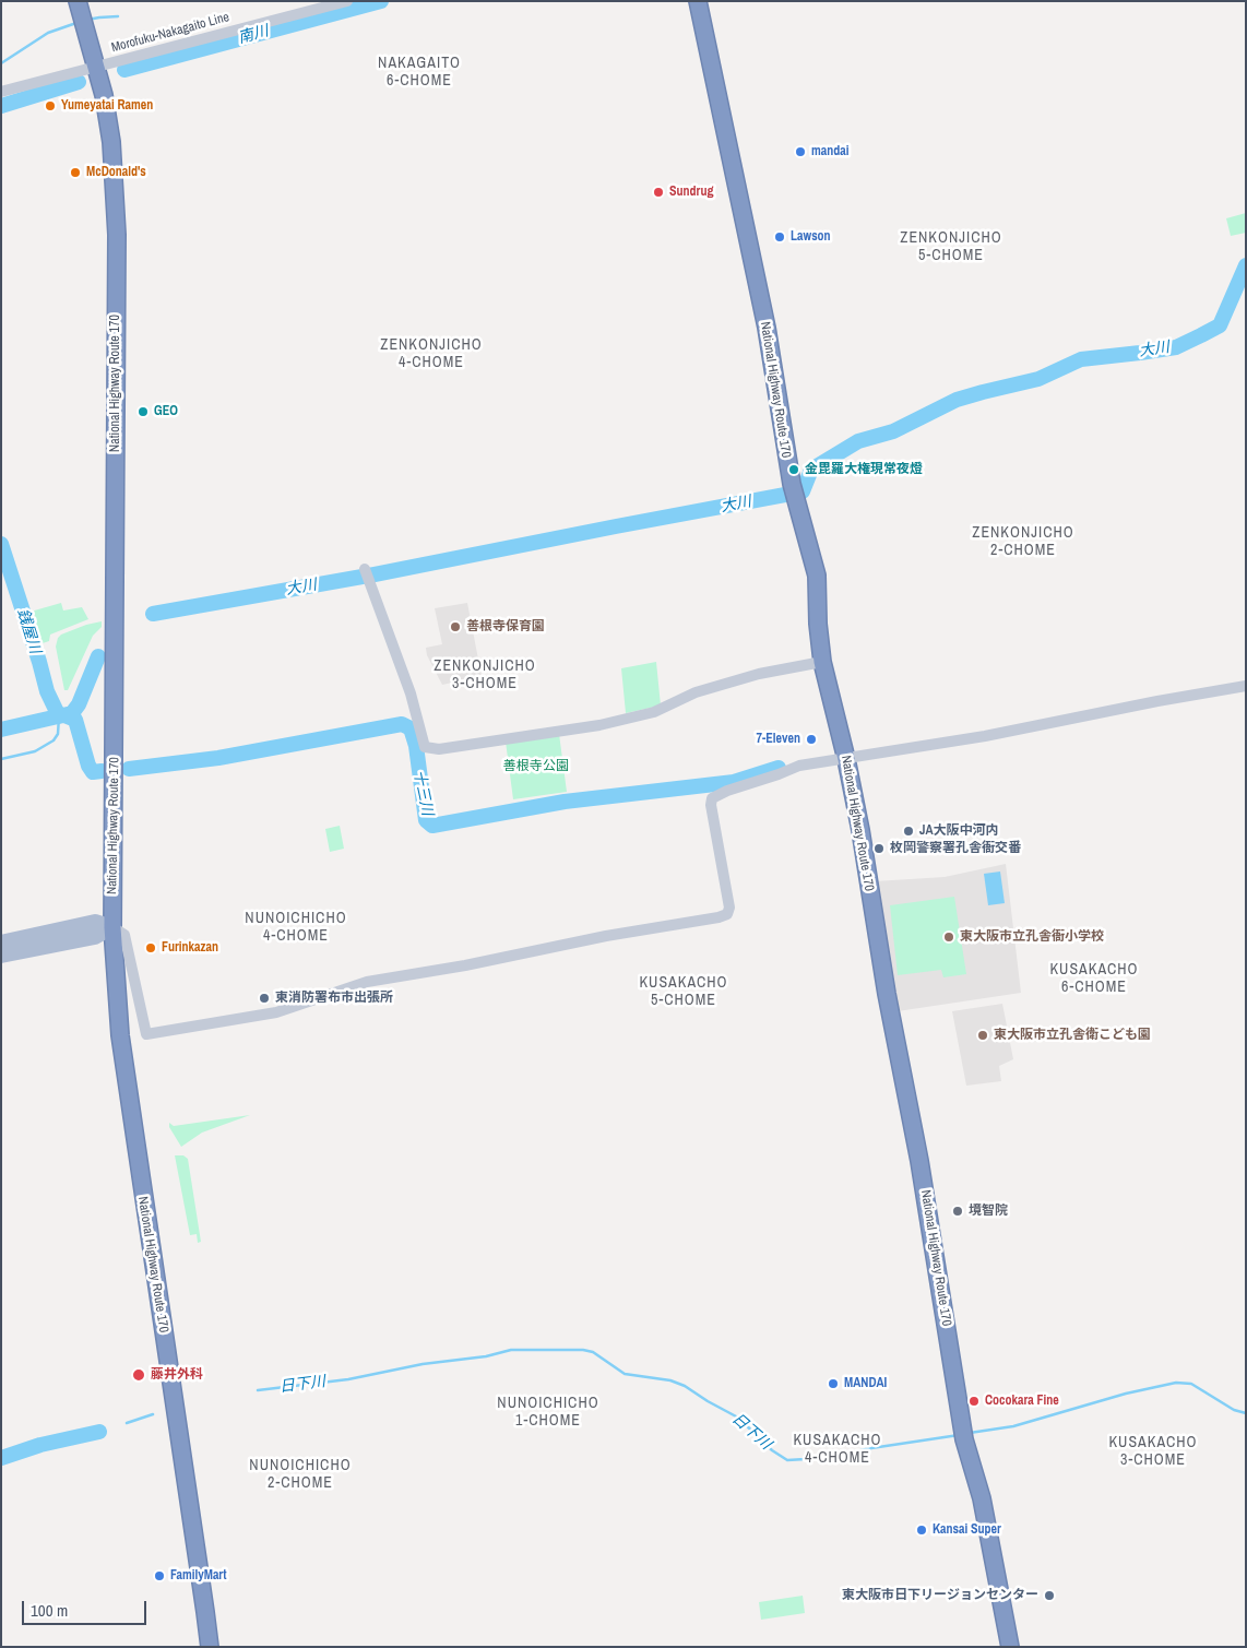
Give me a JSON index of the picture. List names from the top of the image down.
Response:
{
  "streets": {
    "highway": ["National Highway Route 170"],
    "street": ["Morofuku-Nakagaito Line"]
  },
  "crossings": [
    ["Morofuku-Nakagaito Line", "National Highway Route 170"]
  ],
  "districts": [
    "NAKAGAITO 6-CHOME",
    "ZENKONJICHO 5-CHOME",
    "ZENKONJICHO 4-CHOME",
    "ZENKONJICHO 2-CHOME",
    "ZENKONJICHO 3-CHOME",
    "NUNOICHICHO 4-CHOME",
    "KUSAKACHO 6-CHOME",
    "KUSAKACHO 5-CHOME",
    "NUNOICHICHO 1-CHOME",
    "KUSAKACHO 4-CHOME",
    "KUSAKACHO 3-CHOME",
    "NUNOICHICHO 2-CHOME"
  ],
  "water": [
    "南川",
    "大川",
    "銭屋川",
    "十三川",
    "日下川"
  ],
  "parks": ["善根寺公園"],
  "places": [
    "Yumeyatai Ramen",
    "mandai",
    "McDonald's",
    "Sundrug",
    "Lawson",
    "GEO",
    "金毘羅大権現常夜燈",
    "善根寺保育園",
    "7-Eleven",
    "JA大阪中河内",
    "枚岡警察署孔舎衙交番",
    "東大阪市立孔舎衙小学校",
    "Furinkazan",
    "東消防署布市出張所",
    "東大阪市立孔舎衛こども園",
    "境智院",
    "藤井外科",
    "MANDAI",
    "Cocokara Fine",
    "Kansai Super",
    "FamilyMart",
    "東大阪市日下リージョンセンター"
  ],
  "scale_bar": "100 m"
}
